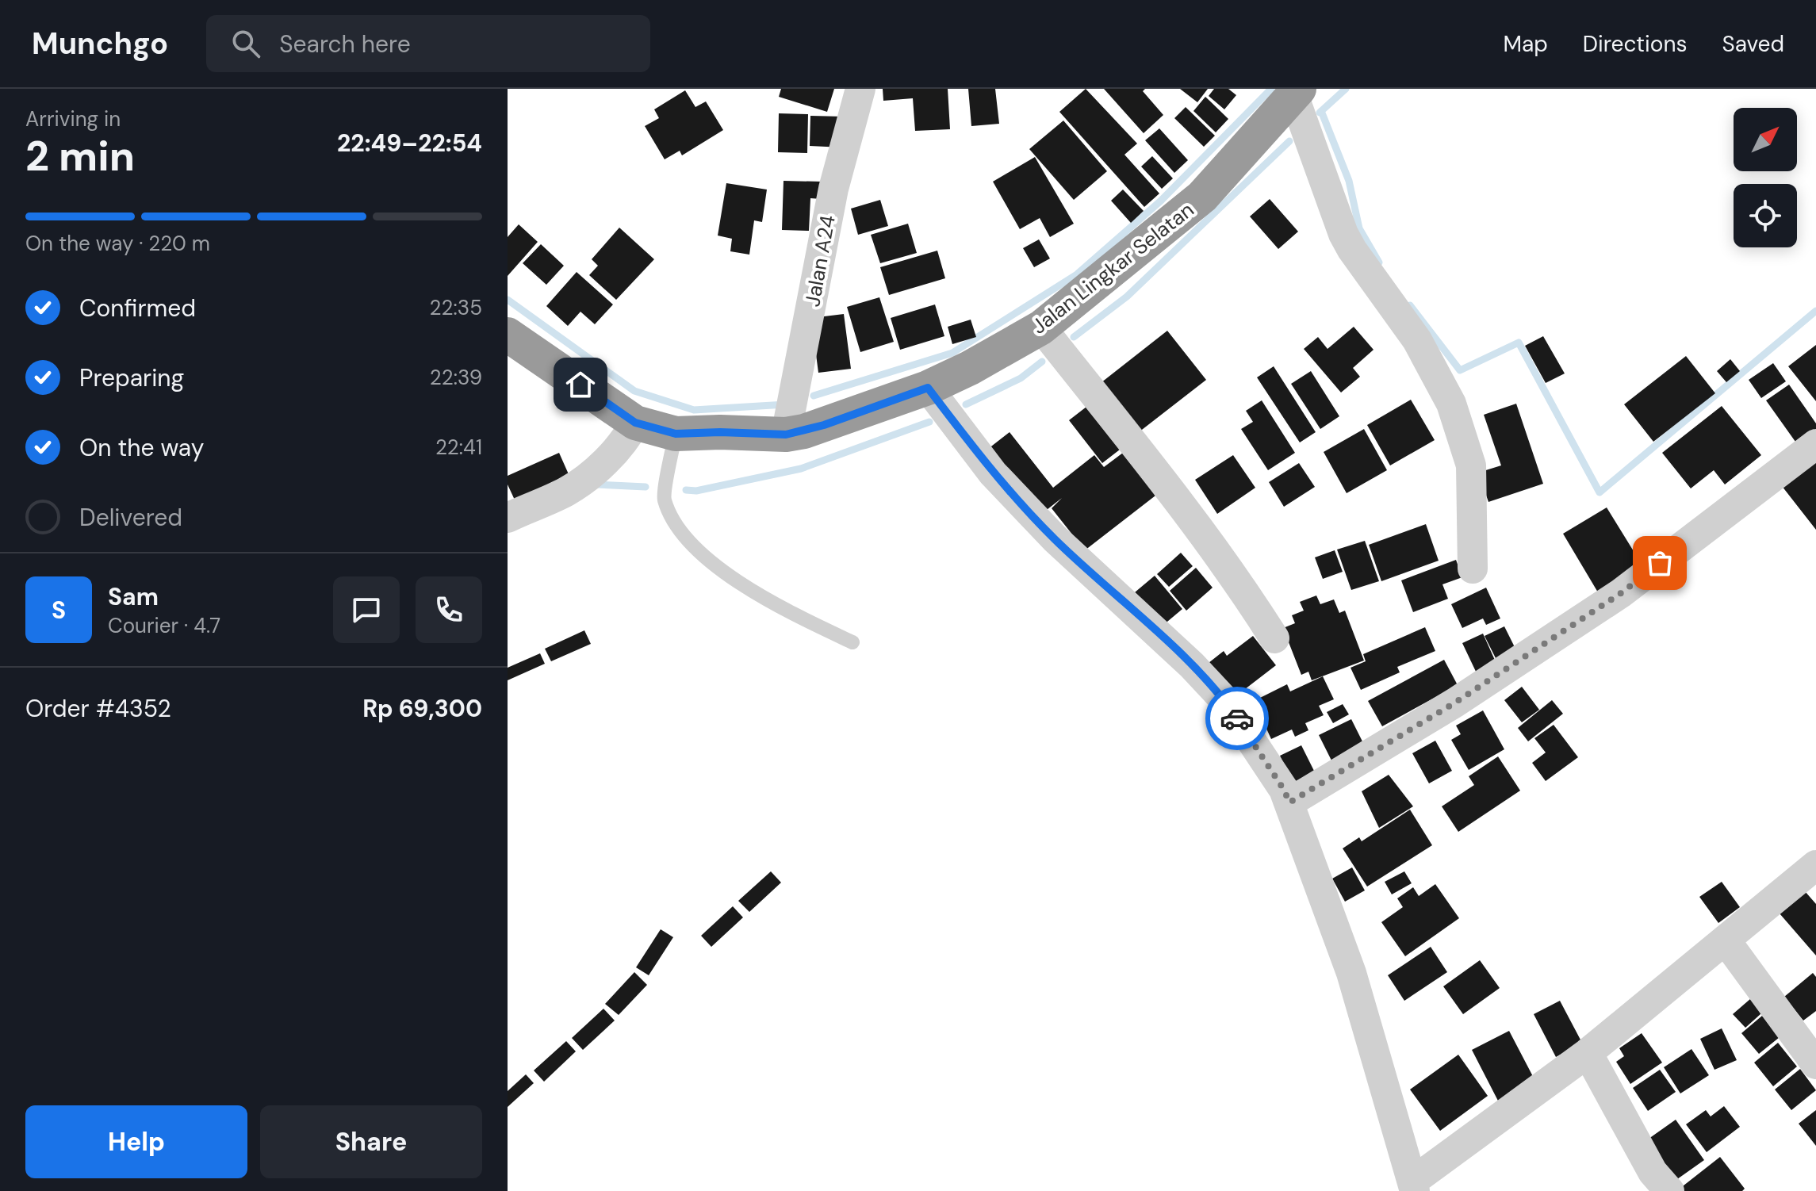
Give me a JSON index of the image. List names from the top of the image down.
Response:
{
  "streets": {
    "highway": ["Jalan Lingkar Selatan"],
    "street": ["Jalan A24"]
  },
  "crossings": [
    ["Jalan A24", "Jalan Lingkar Selatan"]
  ],
  "north": "top right",
  "page": {
    "header": "Munchgo",
    "search": "Search here",
    "nav": ["Map", "Directions", "Saved"],
    "heading": ["2 min", "Arriving in", "22:49–22:54"],
    "panel": [
      "Sam",
      "Courier · 4.7",
      "Order #4352",
      "Rp 69,300"
    ],
    "bar": "On the way · 220 m",
    "list": [
      ["Confirmed", "22:35"],
      ["Preparing", "22:39"],
      ["On the way", "22:41"],
      "Delivered"
    ],
    "round": "S",
    "buttons": ["Help", "Share"]
  }
}
